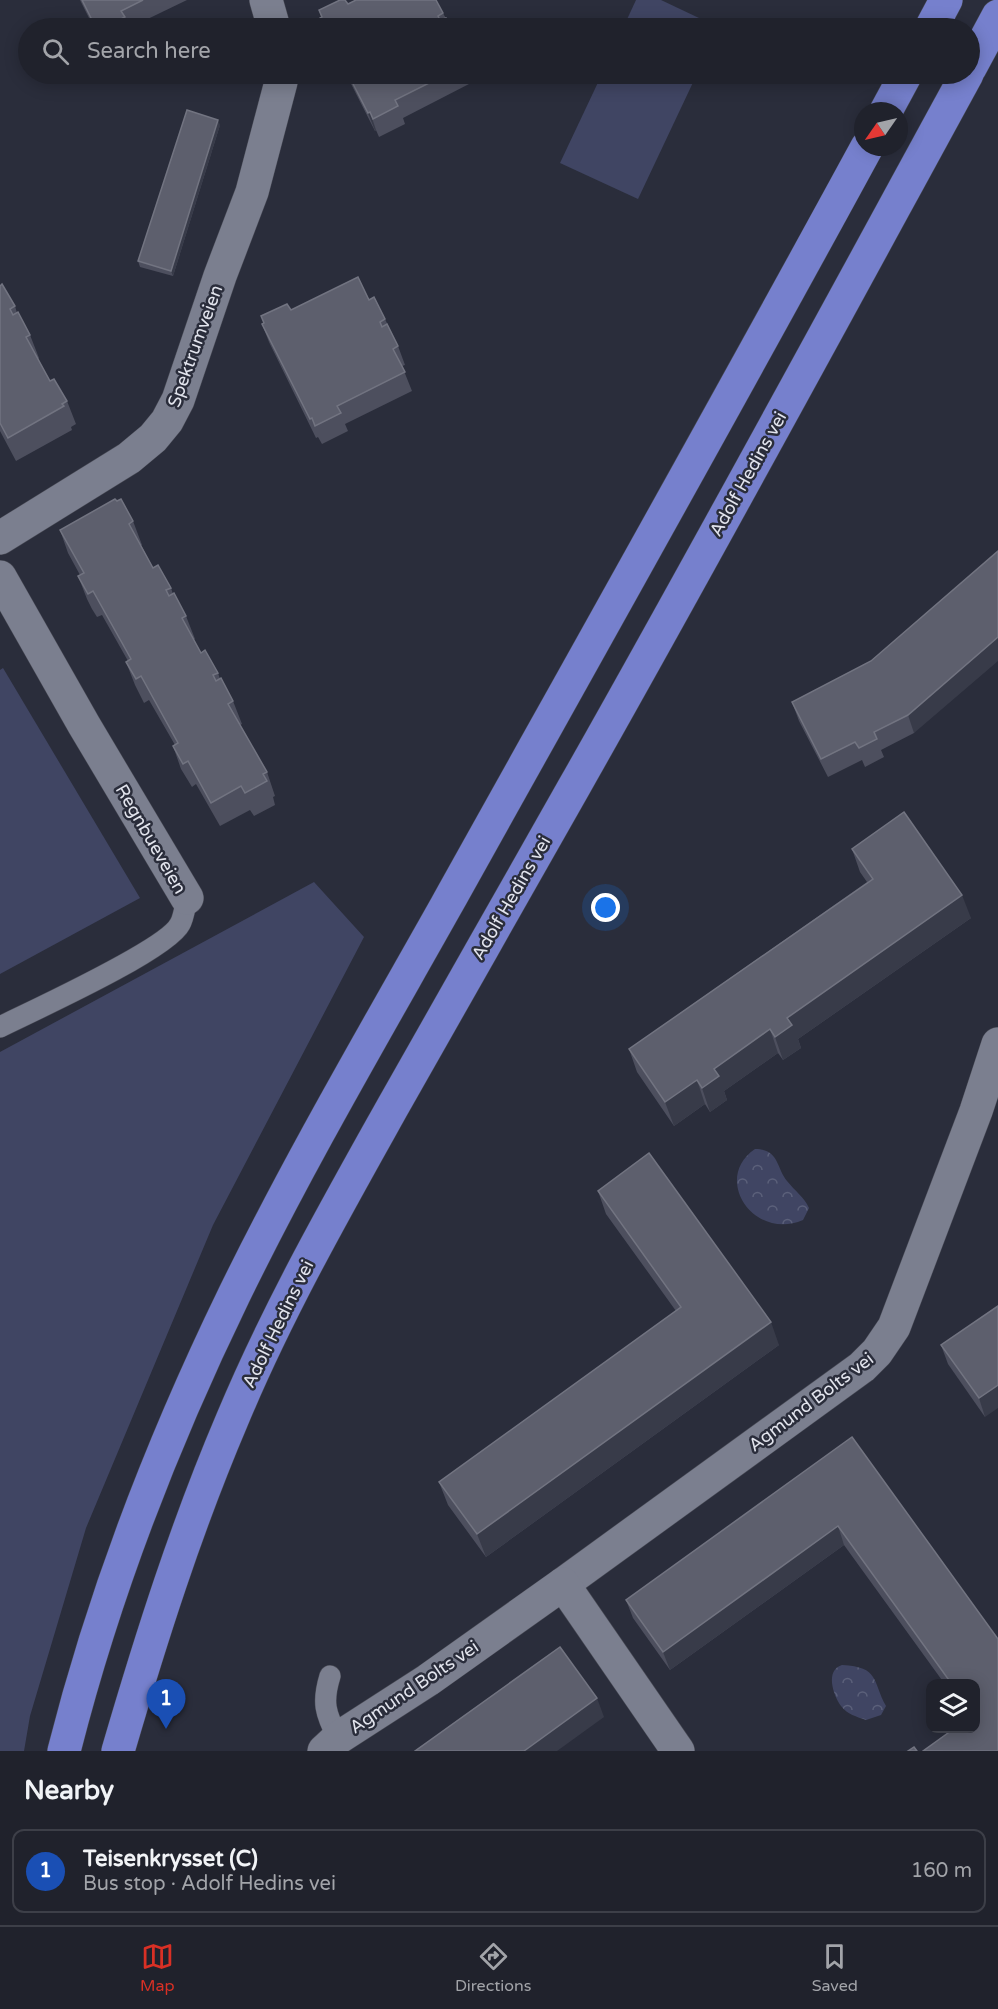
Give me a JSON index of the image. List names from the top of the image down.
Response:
{
  "streets": {
    "highway": ["Adolf Hedins vei"],
    "street": ["Spektrumveien", "Regnbueveien", "Agmund Bolts vei"]
  },
  "north": "bottom left",
  "page": {
    "search": "Search here",
    "pins": "1",
    "heading": "Nearby",
    "list": [
      {
        "mark": "1",
        "name": "Teisenkrysset (C)",
        "note": "Bus stop · Adolf Hedins vei",
        "value": "160 m"
      }
    ],
    "nav": ["Map", "Directions", "Saved"]
  }
}
